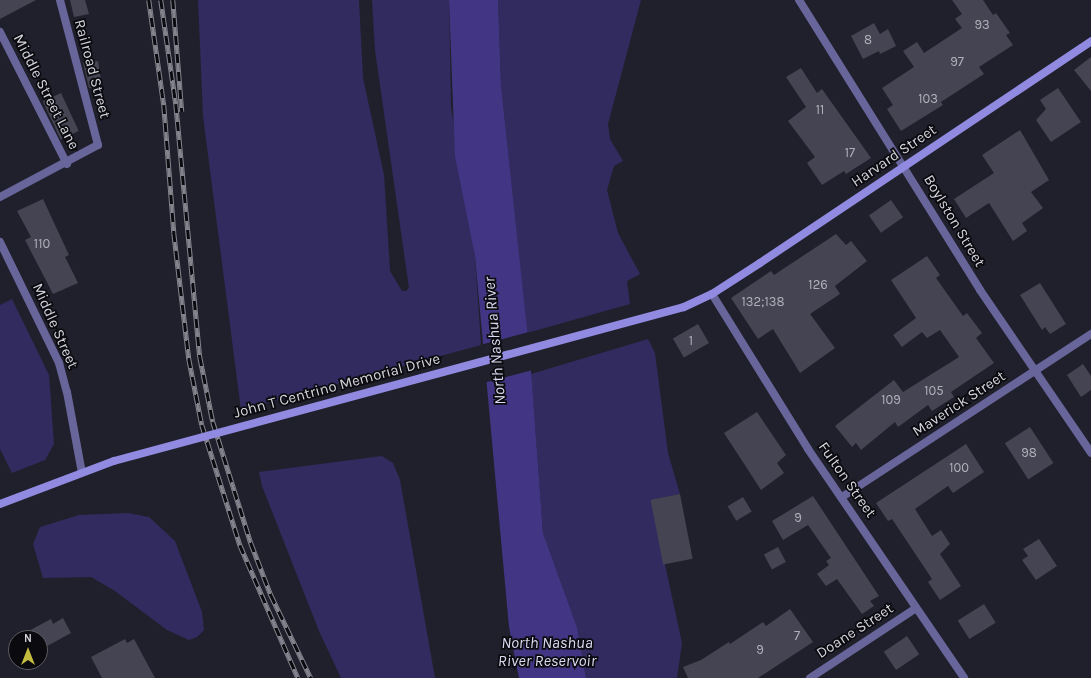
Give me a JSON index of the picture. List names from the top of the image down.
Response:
{
  "streets": {
    "street": [
      "Railroad Street",
      "Middle Street Lane",
      "Harvard Street",
      "Boylston Street",
      "Middle Street",
      "John T Centrino Memorial Drive",
      "Maverick Street",
      "Fulton Street",
      "Doane Street"
    ]
  },
  "crossings": [
    ["Railroad Street", "Middle Street Lane"],
    ["Harvard Street", "Boylston Street"],
    ["Harvard Street", "John T Centrino Memorial Drive"],
    ["Harvard Street", "Fulton Street"],
    ["Boylston Street", "Maverick Street"],
    ["Middle Street", "John T Centrino Memorial Drive"],
    ["Maverick Street", "Fulton Street"],
    ["Fulton Street", "Doane Street"]
  ],
  "water": ["North Nashua River", "North Nashua River Reservoir"],
  "house_numbers": [
    "93",
    "8",
    "97",
    "103",
    "11",
    "17",
    "110",
    "126",
    "132;138",
    "1",
    "105",
    "109",
    "98",
    "100",
    "9",
    "7",
    "9"
  ],
  "north": "top"
}
